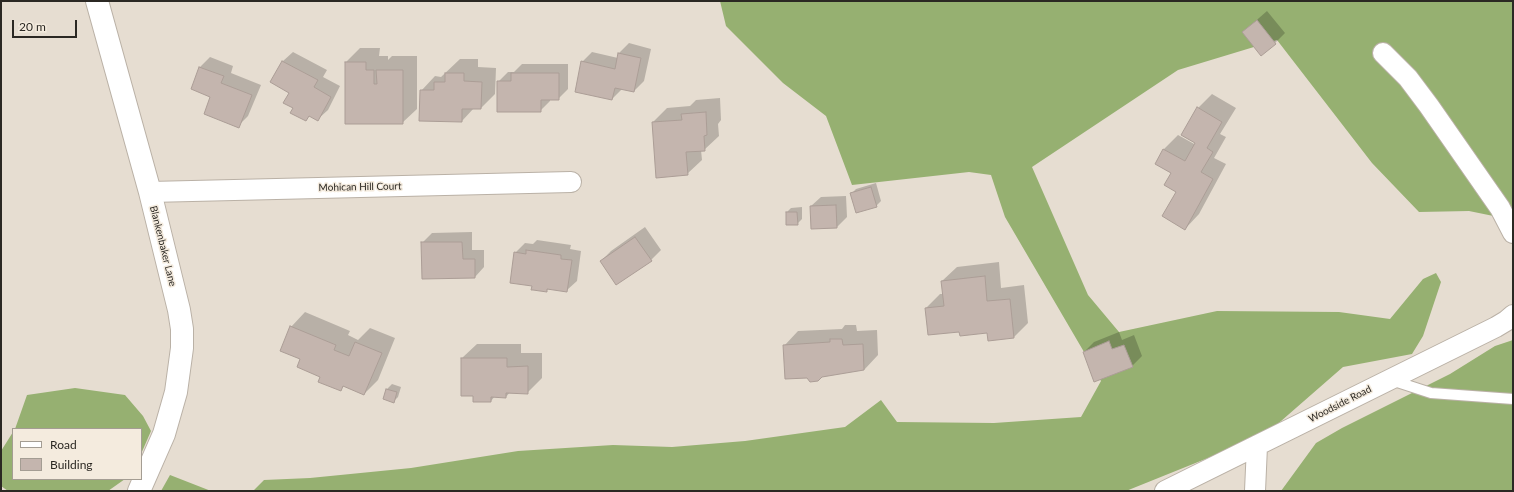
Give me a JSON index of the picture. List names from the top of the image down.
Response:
{
  "streets": {
    "street": ["Mohican Hill Court", "Blankenbaker Lane", "Woodside Road"]
  },
  "crossings": [
    ["Mohican Hill Court", "Blankenbaker Lane"]
  ],
  "legend": ["Road", "Building"],
  "scale_bar": "20 m"
}
